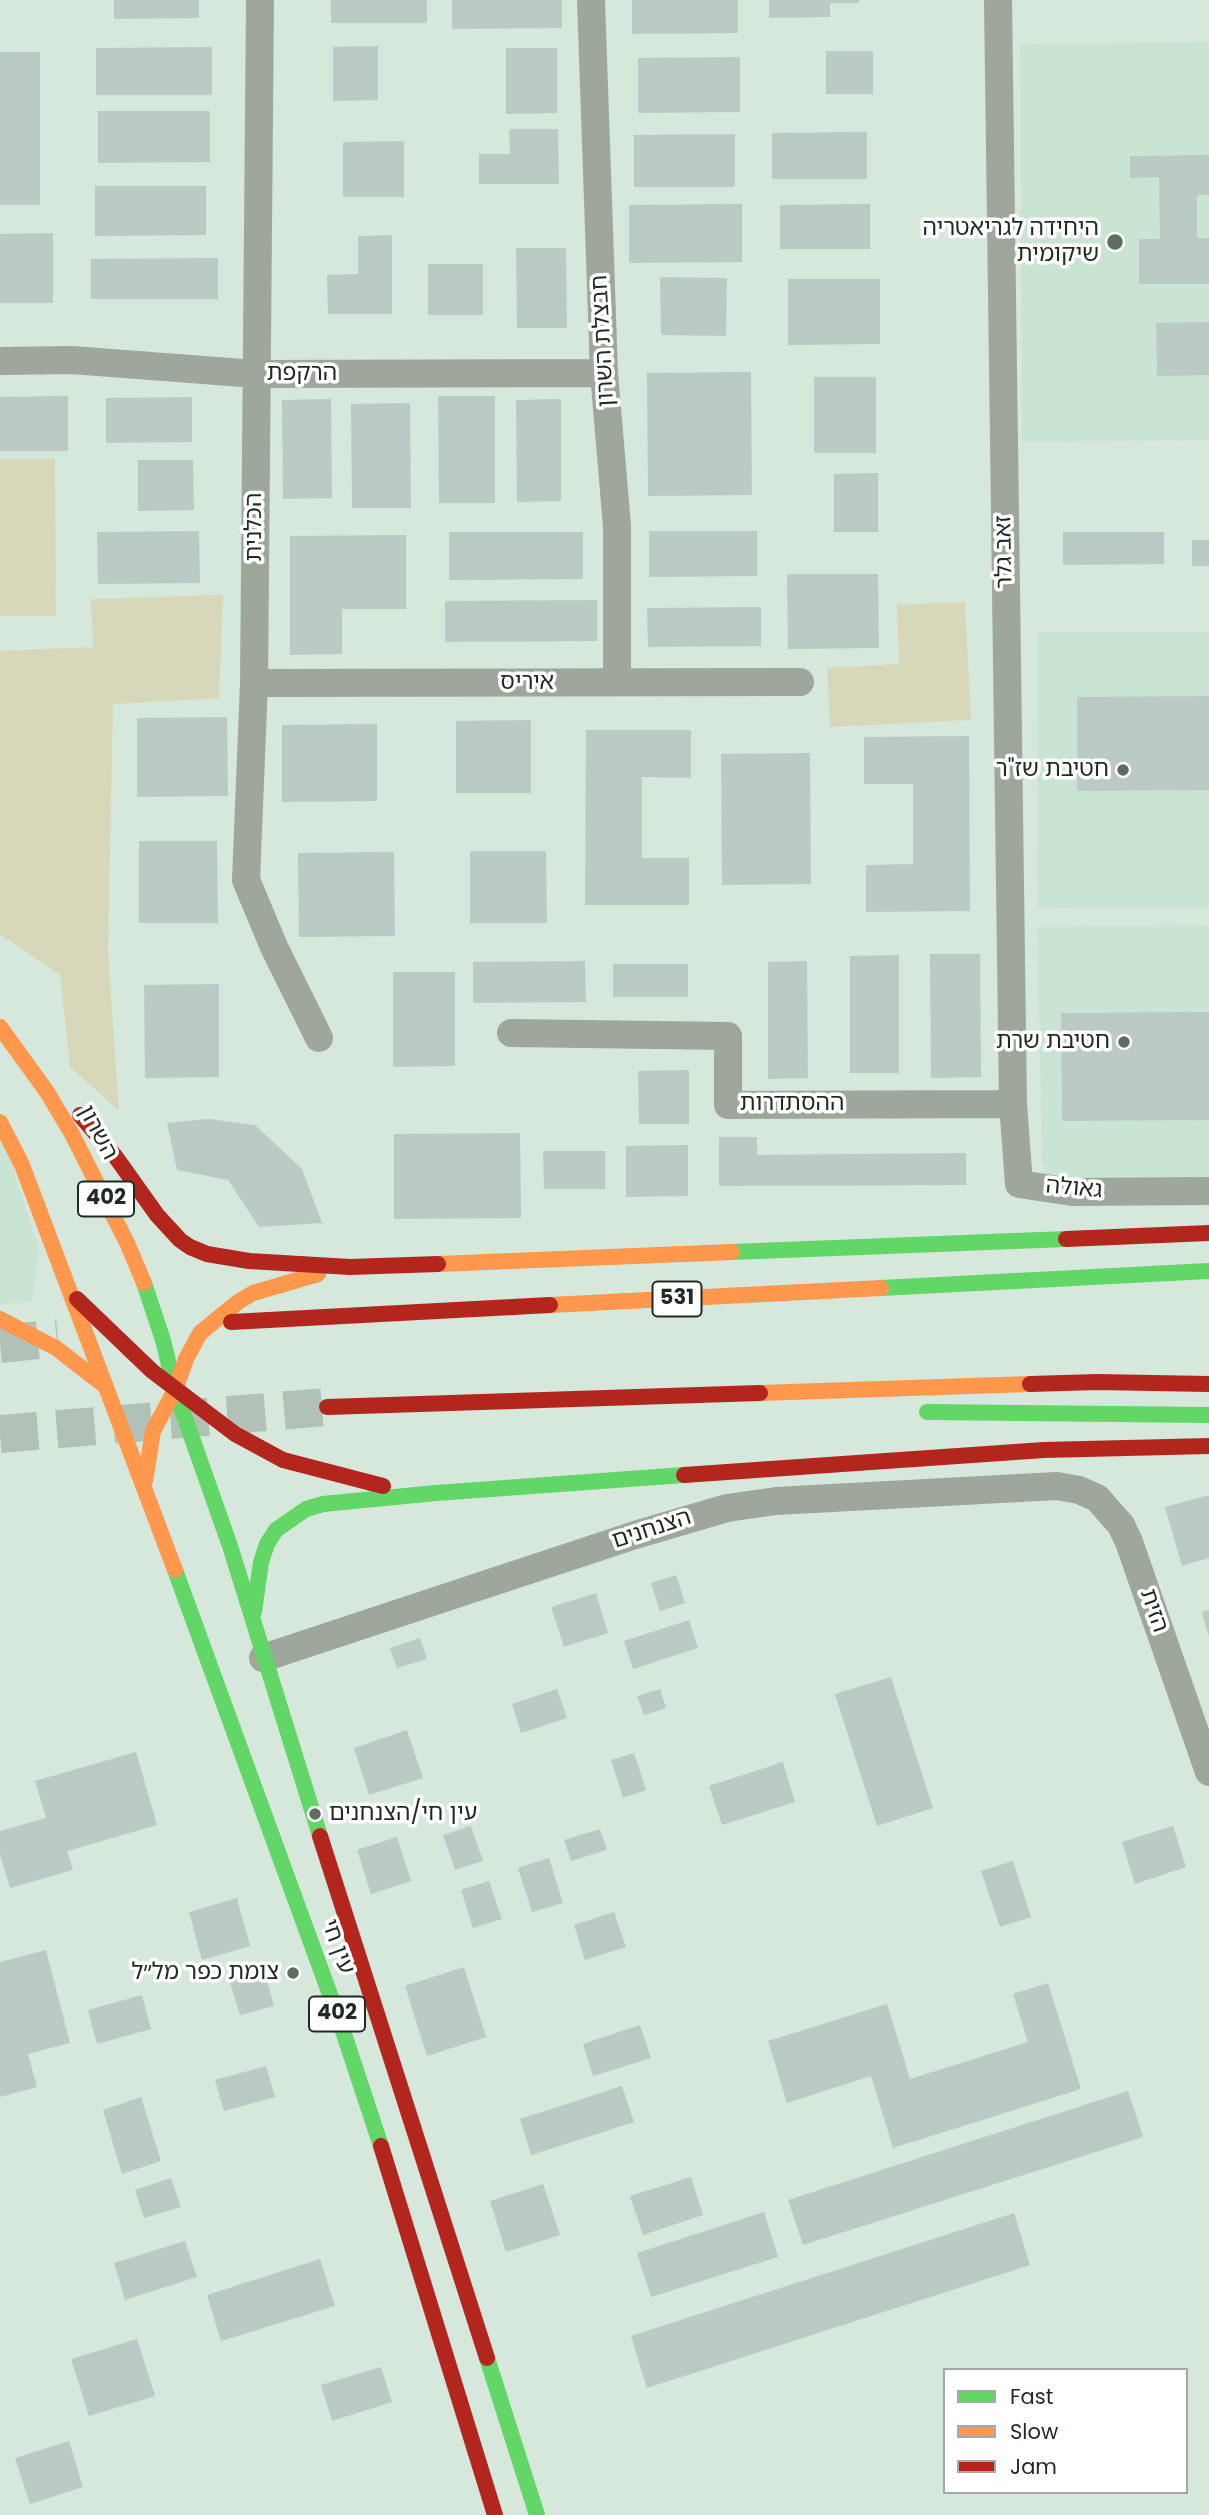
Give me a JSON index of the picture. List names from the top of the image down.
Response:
{
  "streets": {
    "main road": [
      "השרון",
      "402",
      "531",
      "עין חי"
    ],
    "street": [
      "חבצלת השרון",
      "הרקפת",
      "הכלנית",
      "זאב גלר",
      "איריס",
      "ההסתדרות",
      "גאולה",
      "הצנחנים",
      "הזית"
    ]
  },
  "crossings": [
    ["חבצלת השרון", "הרקפת"],
    ["חבצלת השרון", "איריס"],
    ["הרקפת", "הכלנית"],
    ["הכלנית", "איריס"],
    ["זאב גלר", "ההסתדרות"],
    ["זאב גלר", "גאולה"],
    ["ההסתדרות", "גאולה"],
    ["השרון", "402"],
    ["402", "עין חי"],
    ["הצנחנים", "הזית"],
    ["הצנחנים", "עין חי"]
  ],
  "places": [
    "היחידה לגריאטריה שיקומית",
    "חטיבת שז\"ר",
    "חטיבת שרת",
    "עין חי/הצנחנים",
    "צומת כפר מל״ל"
  ],
  "legend": ["Fast", "Slow", "Jam"]
}
